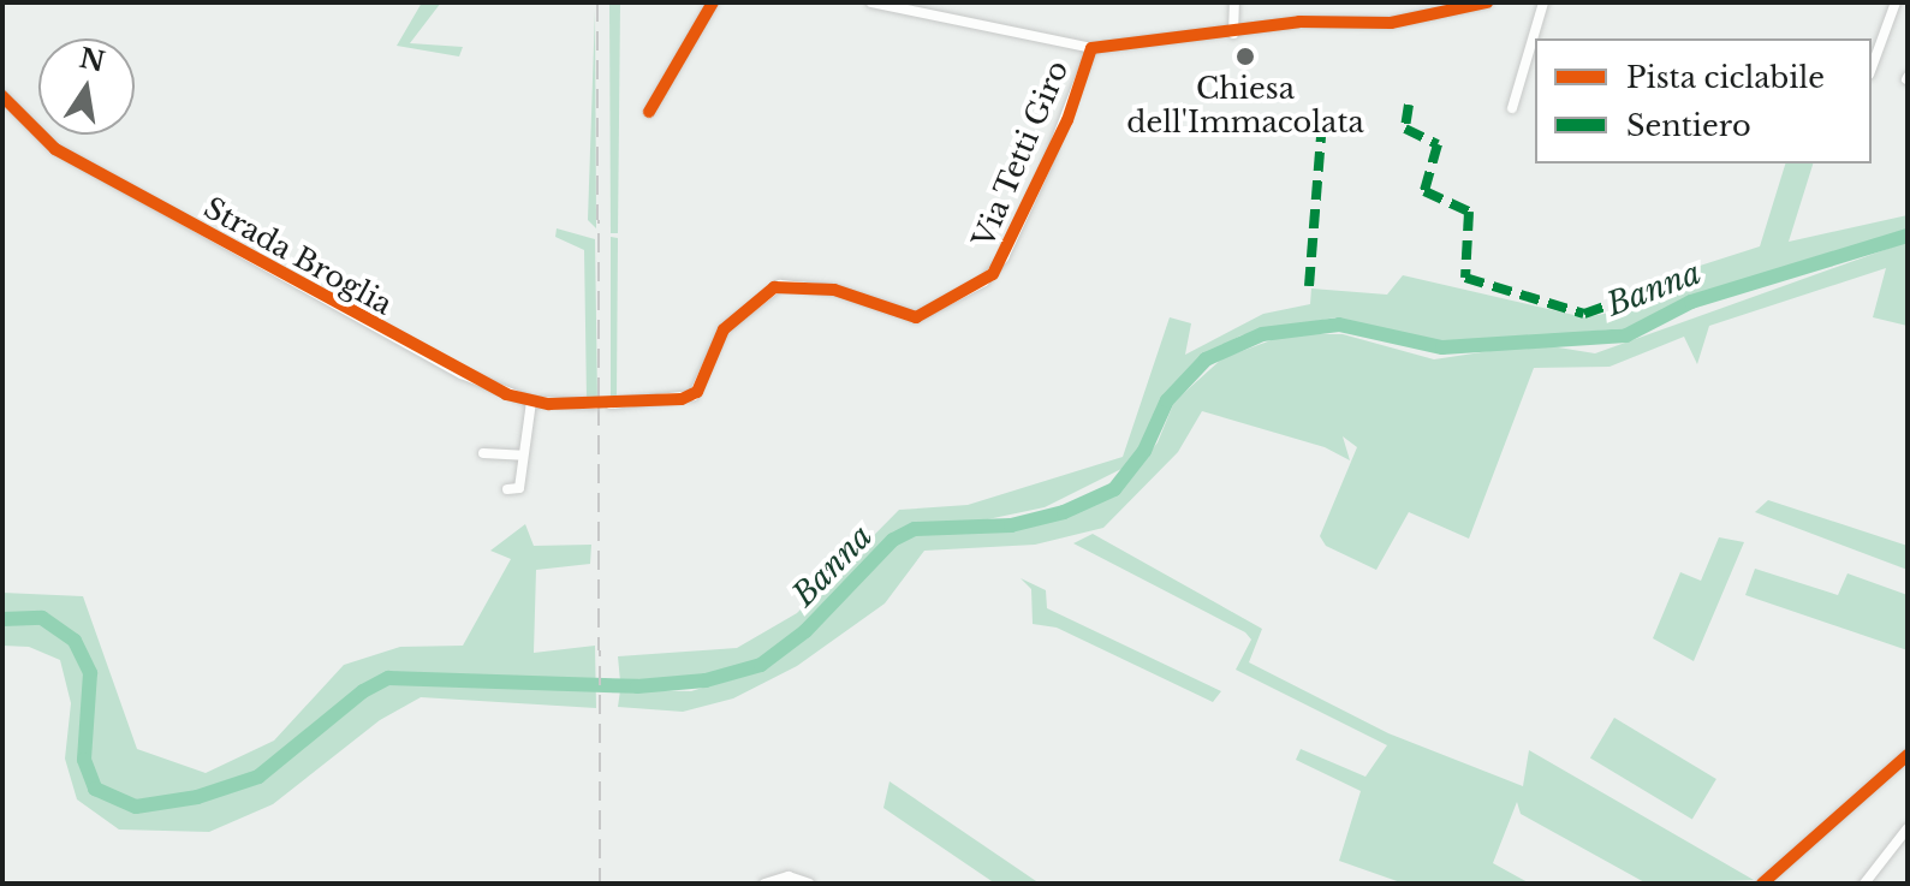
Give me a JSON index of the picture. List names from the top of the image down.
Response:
{
  "streets": {
    "street": ["Via Tetti Giro", "Strada Broglia"]
  },
  "water": ["Banna"],
  "places": ["Chiesa dell'Immacolata"],
  "legend": ["Pista ciclabile", "Sentiero"],
  "north": "top"
}
